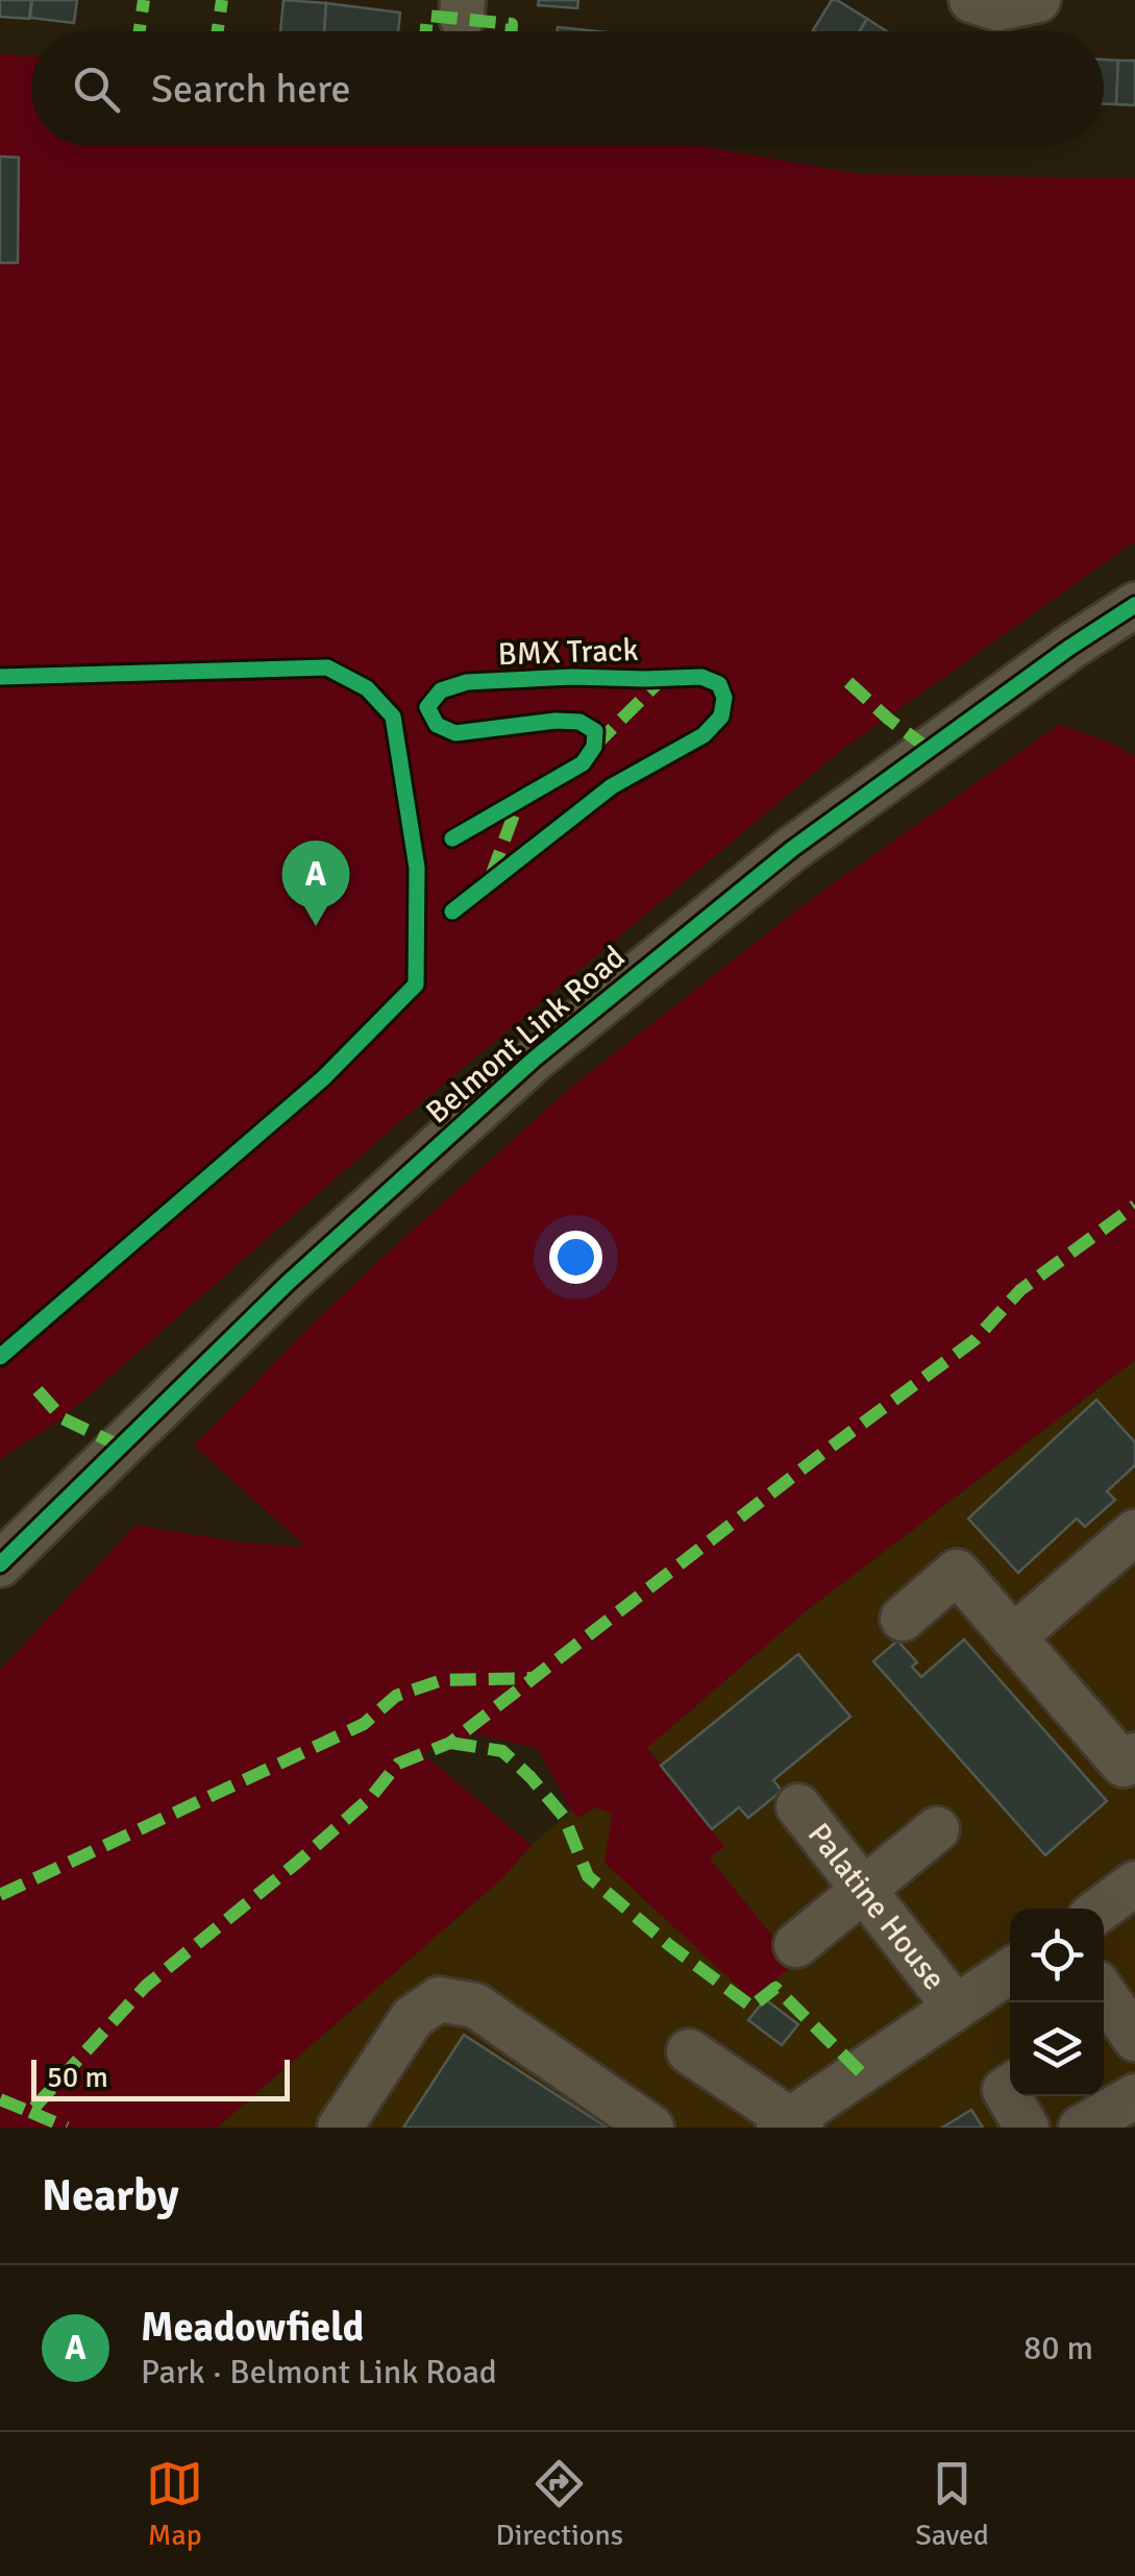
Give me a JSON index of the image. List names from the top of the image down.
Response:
{
  "streets": {
    "street": ["Belmont Link Road", "Palatine House"],
    "cycle path": ["BMX Track"]
  },
  "scale_bar": "50 m",
  "page": {
    "search": "Search here",
    "pins": "A",
    "scale": "50 m",
    "heading": "Nearby",
    "list": [
      {
        "mark": "A",
        "name": "Meadowfield",
        "note": "Park · Belmont Link Road",
        "value": "80 m"
      }
    ],
    "nav": ["Map", "Directions", "Saved"]
  }
}
